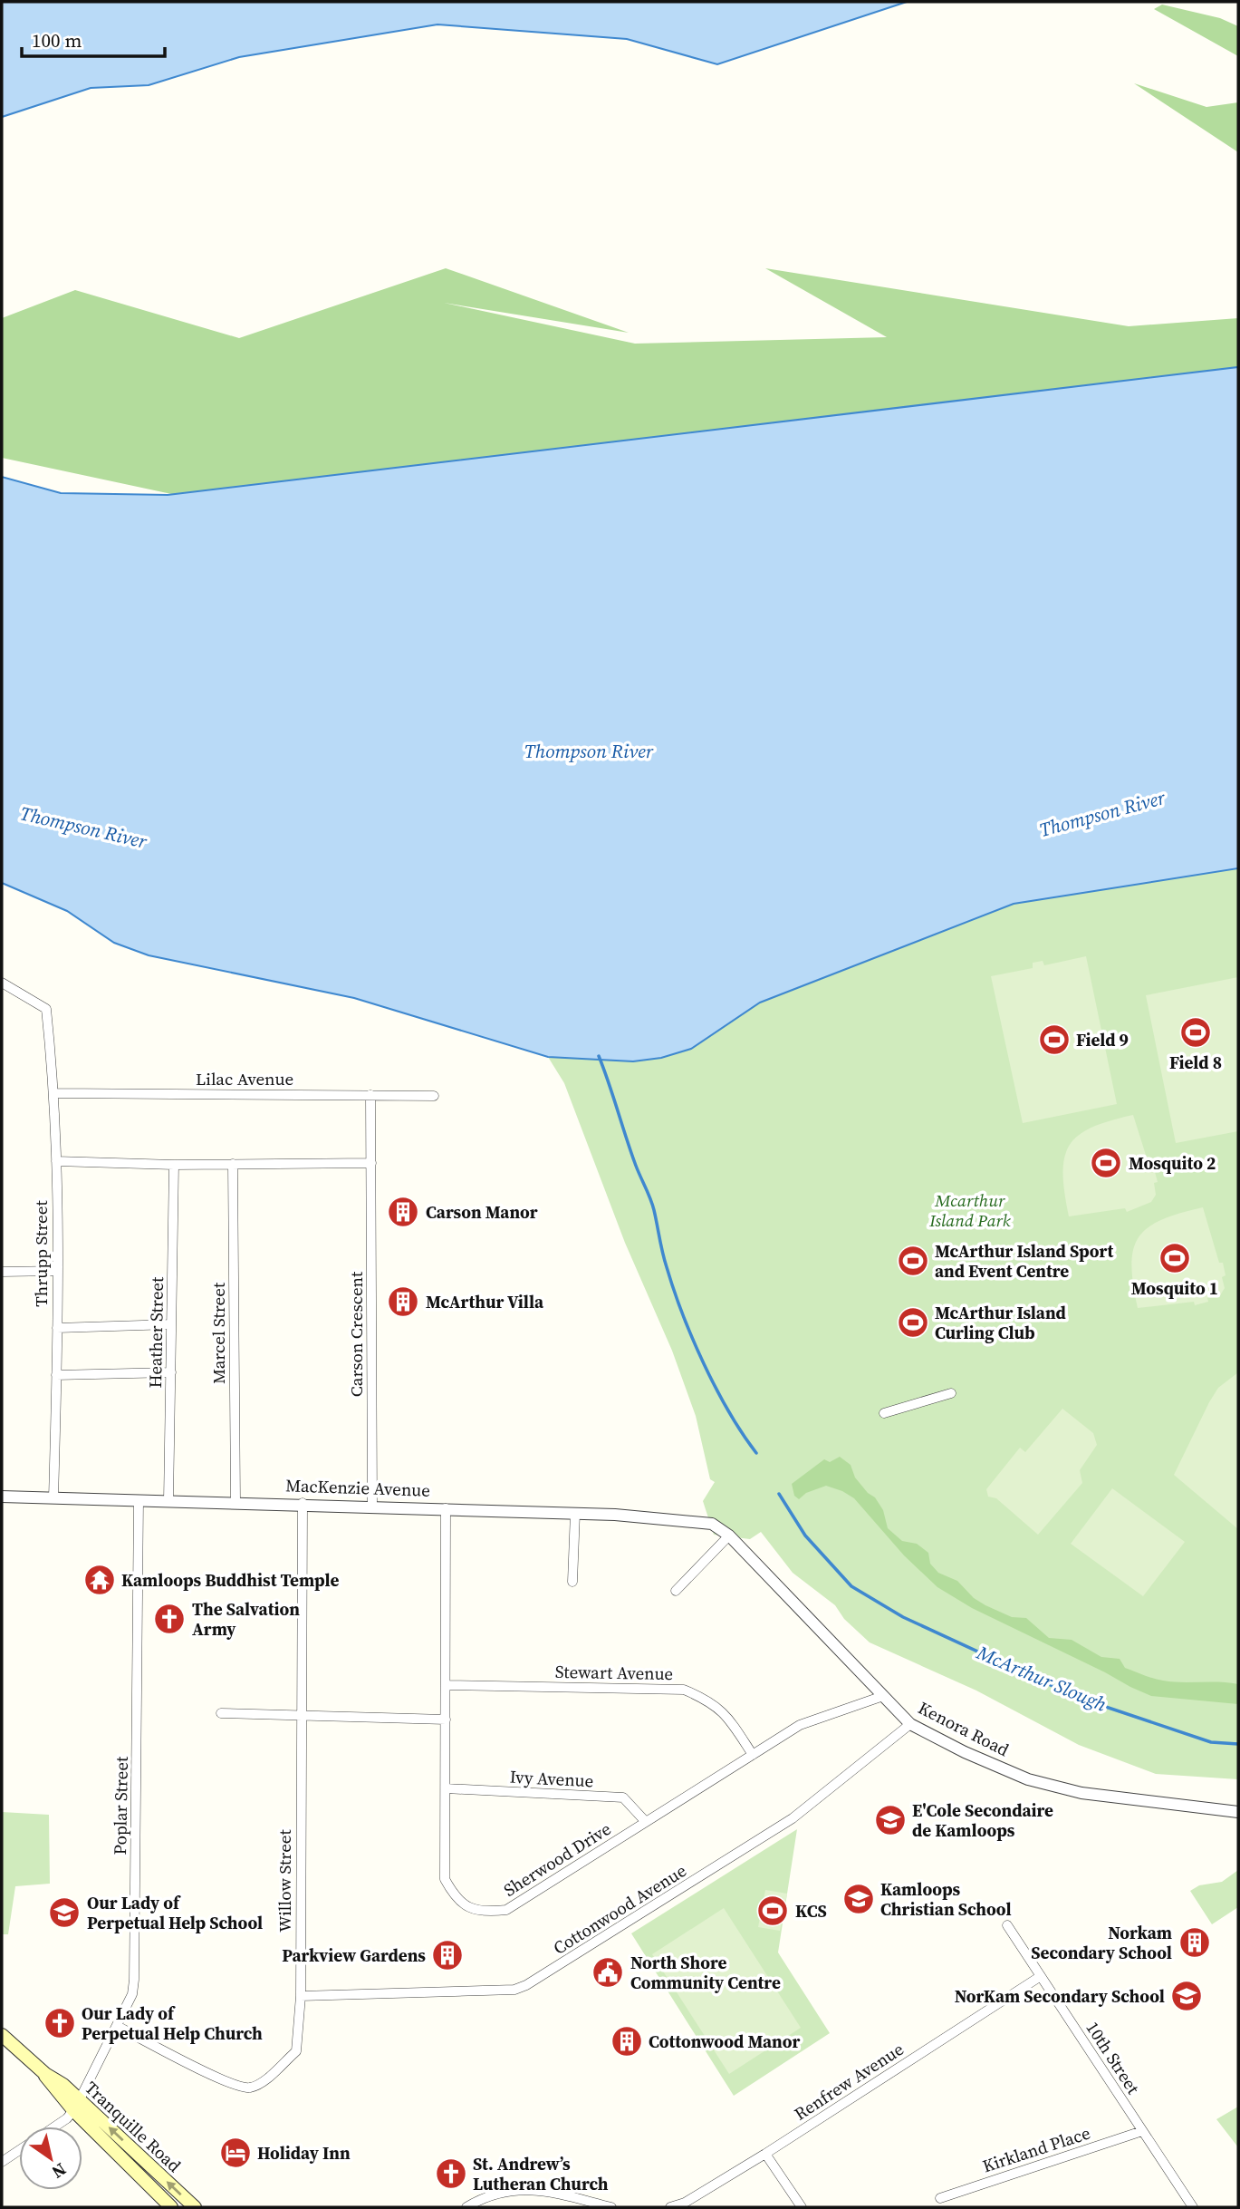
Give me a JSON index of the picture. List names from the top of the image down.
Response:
{
  "streets": {
    "main road": ["Tranquille Road"],
    "street": [
      "Lilac Avenue",
      "Thrupp Street",
      "Heather Street",
      "Marcel Street",
      "Carson Crescent",
      "MacKenzie Avenue",
      "Stewart Avenue",
      "Kenora Road",
      "Ivy Avenue",
      "Poplar Street",
      "Sherwood Drive",
      "Willow Street",
      "Cottonwood Avenue",
      "10th Street",
      "Renfrew Avenue",
      "Kirkland Place"
    ]
  },
  "crossings": [
    ["Lilac Avenue", "Thrupp Street"],
    ["Lilac Avenue", "Carson Crescent"],
    ["Thrupp Street", "MacKenzie Avenue"],
    ["Heather Street", "MacKenzie Avenue"],
    ["Marcel Street", "MacKenzie Avenue"],
    ["Carson Crescent", "MacKenzie Avenue"],
    ["MacKenzie Avenue", "Kenora Road"],
    ["MacKenzie Avenue", "Poplar Street"],
    ["MacKenzie Avenue", "Sherwood Drive"],
    ["MacKenzie Avenue", "Willow Street"],
    ["Stewart Avenue", "Sherwood Drive"],
    ["Kenora Road", "Sherwood Drive"],
    ["Kenora Road", "Cottonwood Avenue"],
    ["Ivy Avenue", "Sherwood Drive"],
    ["Poplar Street", "Willow Street"],
    ["Poplar Street", "Tranquille Road"],
    ["Willow Street", "Cottonwood Avenue"],
    ["10th Street", "Renfrew Avenue"],
    ["10th Street", "Kirkland Place"]
  ],
  "water": ["Thompson River", "McArthur Slough"],
  "parks": ["Mcarthur Island Park"],
  "places": {
    "sports": [
      "Field 8",
      "Field 9",
      "Mosquito 2",
      "Mosquito 1",
      "McArthur Island Sport and Event Centre",
      "McArthur Island Curling Club",
      "KCS"
    ],
    "building": [
      "Carson Manor",
      "McArthur Villa",
      "Norkam Secondary School",
      "Parkview Gardens",
      "Cottonwood Manor"
    ],
    "temple": ["Kamloops Buddhist Temple"],
    "church": ["The Salvation Army", "Our Lady of Perpetual Help Church", "St. Andrew’s Lutheran Church"],
    "school or university": [
      "E'Cole Secondaire de Kamloops",
      "Kamloops Christian School",
      "Our Lady of Perpetual Help School",
      "NorKam Secondary School"
    ],
    "public building": ["North Shore Community Centre"],
    "hotel": ["Holiday Inn"]
  },
  "scale_bar": "100 m",
  "north": "bottom right"
}
